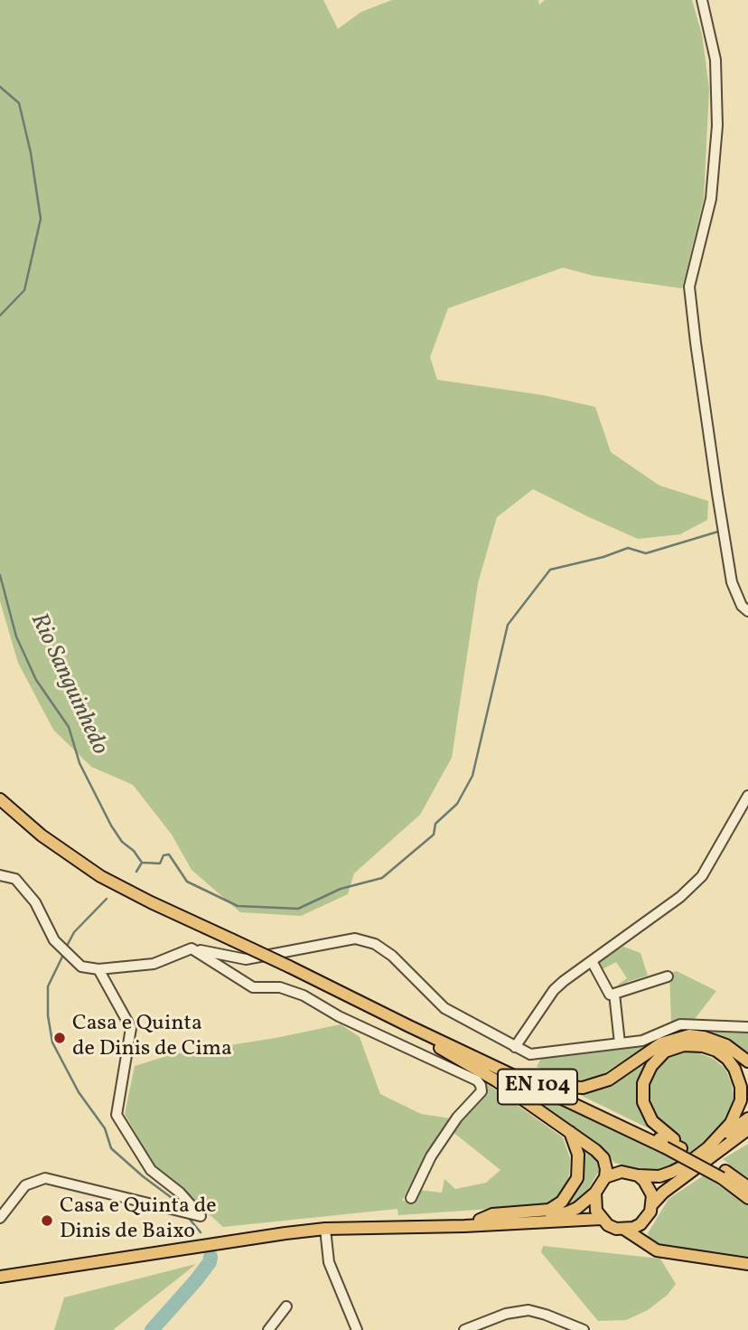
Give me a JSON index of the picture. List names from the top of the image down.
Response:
{
  "streets": {
    "main road": ["EN 104"]
  },
  "water": ["Rio Sanguinhedo"],
  "places": ["Casa e Quinta de Dinis de Cima", "Casa e Quinta de Dinis de Baixo"]
}
